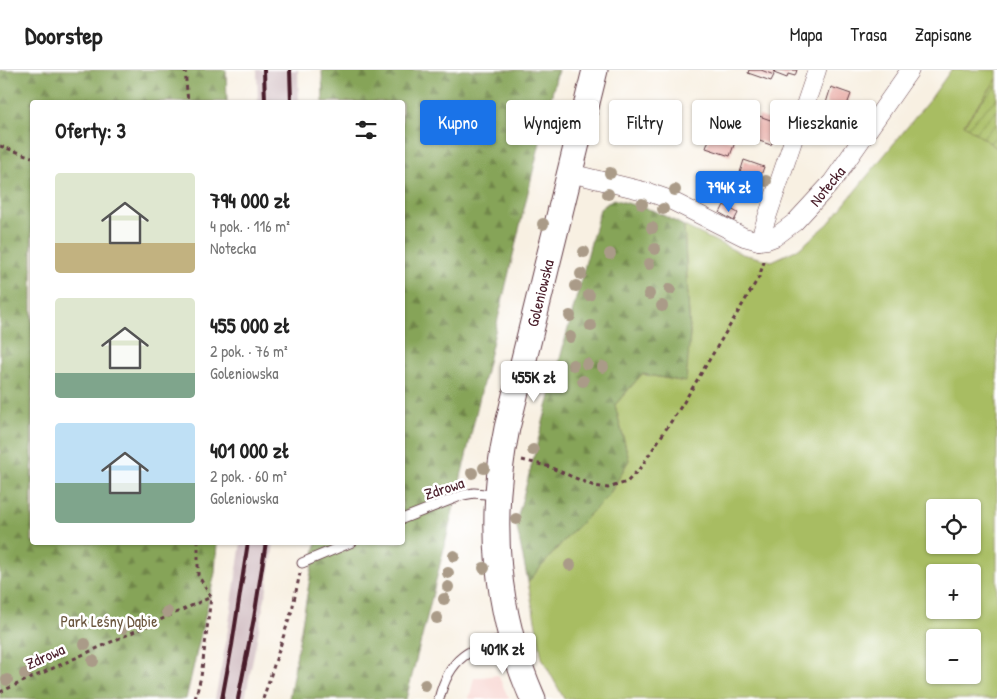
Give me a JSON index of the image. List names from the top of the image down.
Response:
{
  "streets": {
    "street": ["Notecka", "Goleniowska"],
    "lane": ["Zdrowa"]
  },
  "crossings": [
    ["Goleniowska", "Zdrowa"]
  ],
  "parks": ["Park Leśny Dąbie"],
  "page": {
    "header": "Doorstep",
    "nav": ["Mapa", "Trasa", "Zapisane"],
    "chip": [
      "Kupno",
      "Wynajem",
      "Filtry",
      "Nowe",
      "Mieszkanie"
    ],
    "heading": "Oferty: 3",
    "list": [
      {
        "name": "794 000 zł",
        "note": "4 pok. · 116 m² · Notecka"
      },
      {
        "name": "455 000 zł",
        "note": "2 pok. · 76 m² · Goleniowska"
      },
      {
        "name": "401 000 zł",
        "note": "2 pok. · 60 m² · Goleniowska"
      }
    ],
    "price": ["794K zł", "455K zł", "401K zł"],
    "map_buttons": ["+", "−"]
  }
}
